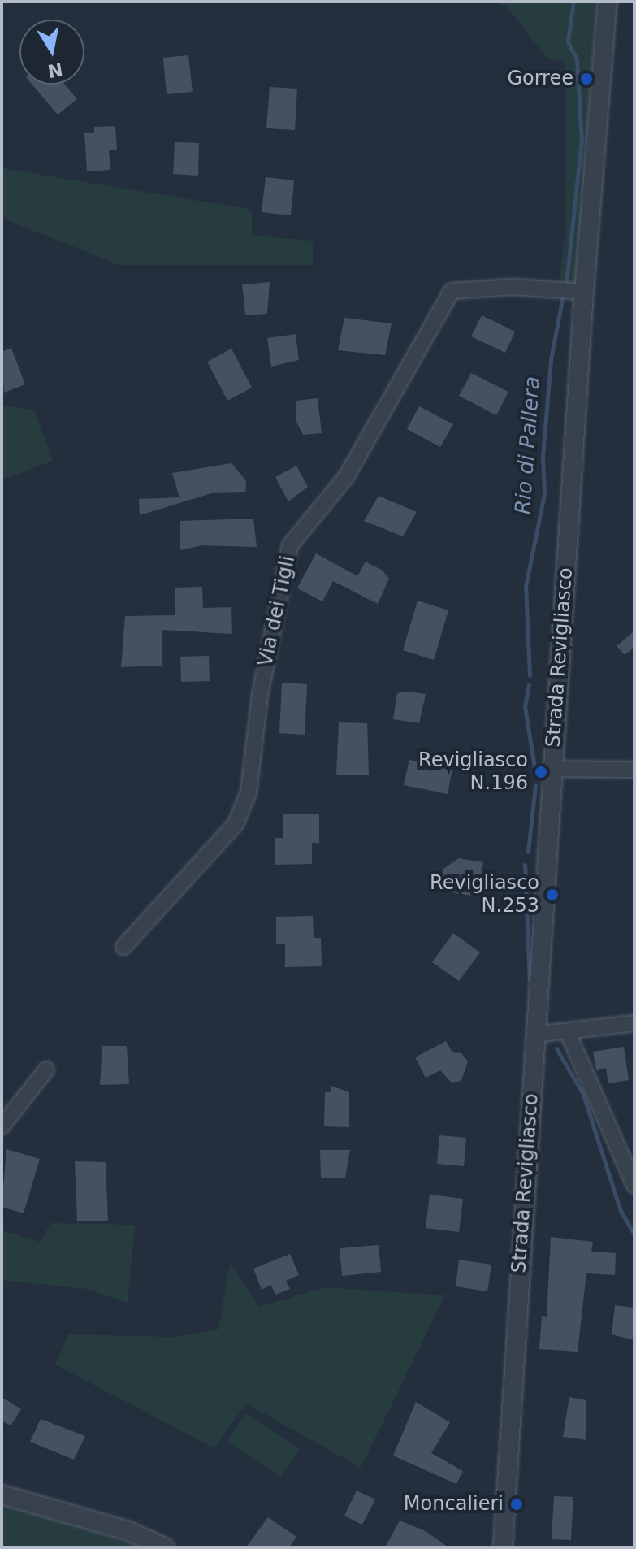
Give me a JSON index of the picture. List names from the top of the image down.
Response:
{
  "streets": {
    "street": ["Via dei Tigli", "Strada Revigliasco"]
  },
  "crossings": [
    ["Via dei Tigli", "Strada Revigliasco"]
  ],
  "water": ["Rio di Pallera"],
  "places": [
    "Gorree",
    "Revigliasco N.196",
    "Revigliasco N.253",
    "Moncalieri"
  ],
  "north": "bottom"
}
